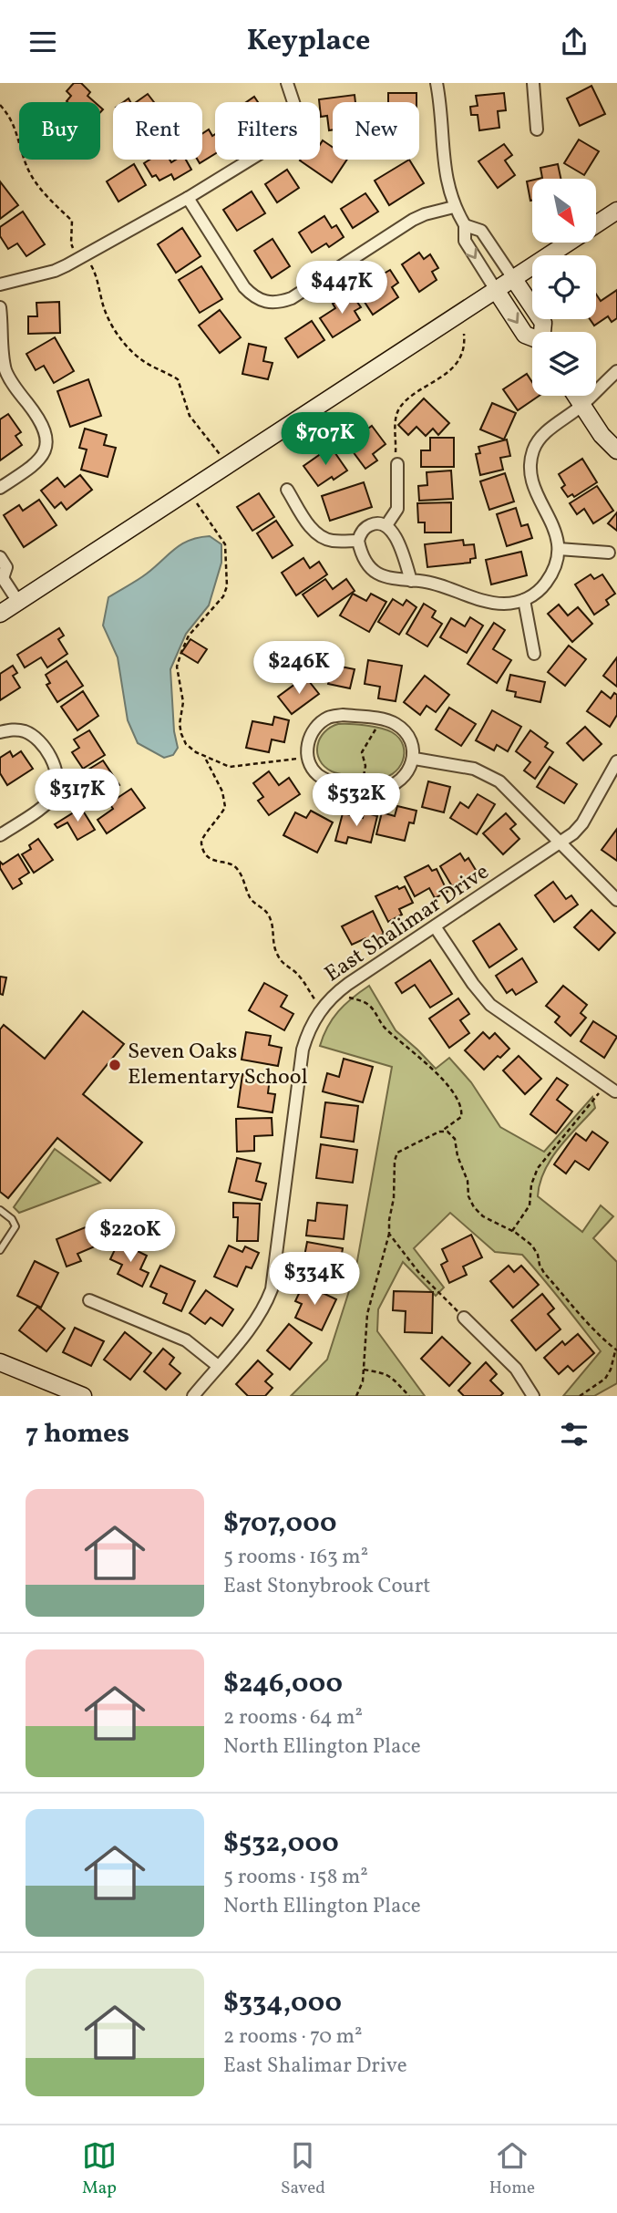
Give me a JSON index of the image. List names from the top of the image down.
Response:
{
  "streets": {
    "street": ["East Shalimar Drive"]
  },
  "places": ["Seven Oaks Elementary School"],
  "north": "bottom right",
  "page": {
    "header": "Keyplace",
    "chip": [
      "Buy",
      "Rent",
      "Filters",
      "New"
    ],
    "price": [
      "$447K",
      "$707K",
      "$246K",
      "$317K",
      "$532K",
      "$220K",
      "$334K"
    ],
    "heading": "7 homes",
    "list": [
      {
        "name": "$707,000",
        "note": "5 rooms · 163 m² · East Stonybrook Court"
      },
      {
        "name": "$246,000",
        "note": "2 rooms · 64 m² · North Ellington Place"
      },
      {
        "name": "$532,000",
        "note": "5 rooms · 158 m² · North Ellington Place"
      },
      {
        "name": "$334,000",
        "note": "2 rooms · 70 m² · East Shalimar Drive"
      }
    ],
    "tabs": ["Map", "Saved", "Home"]
  }
}
